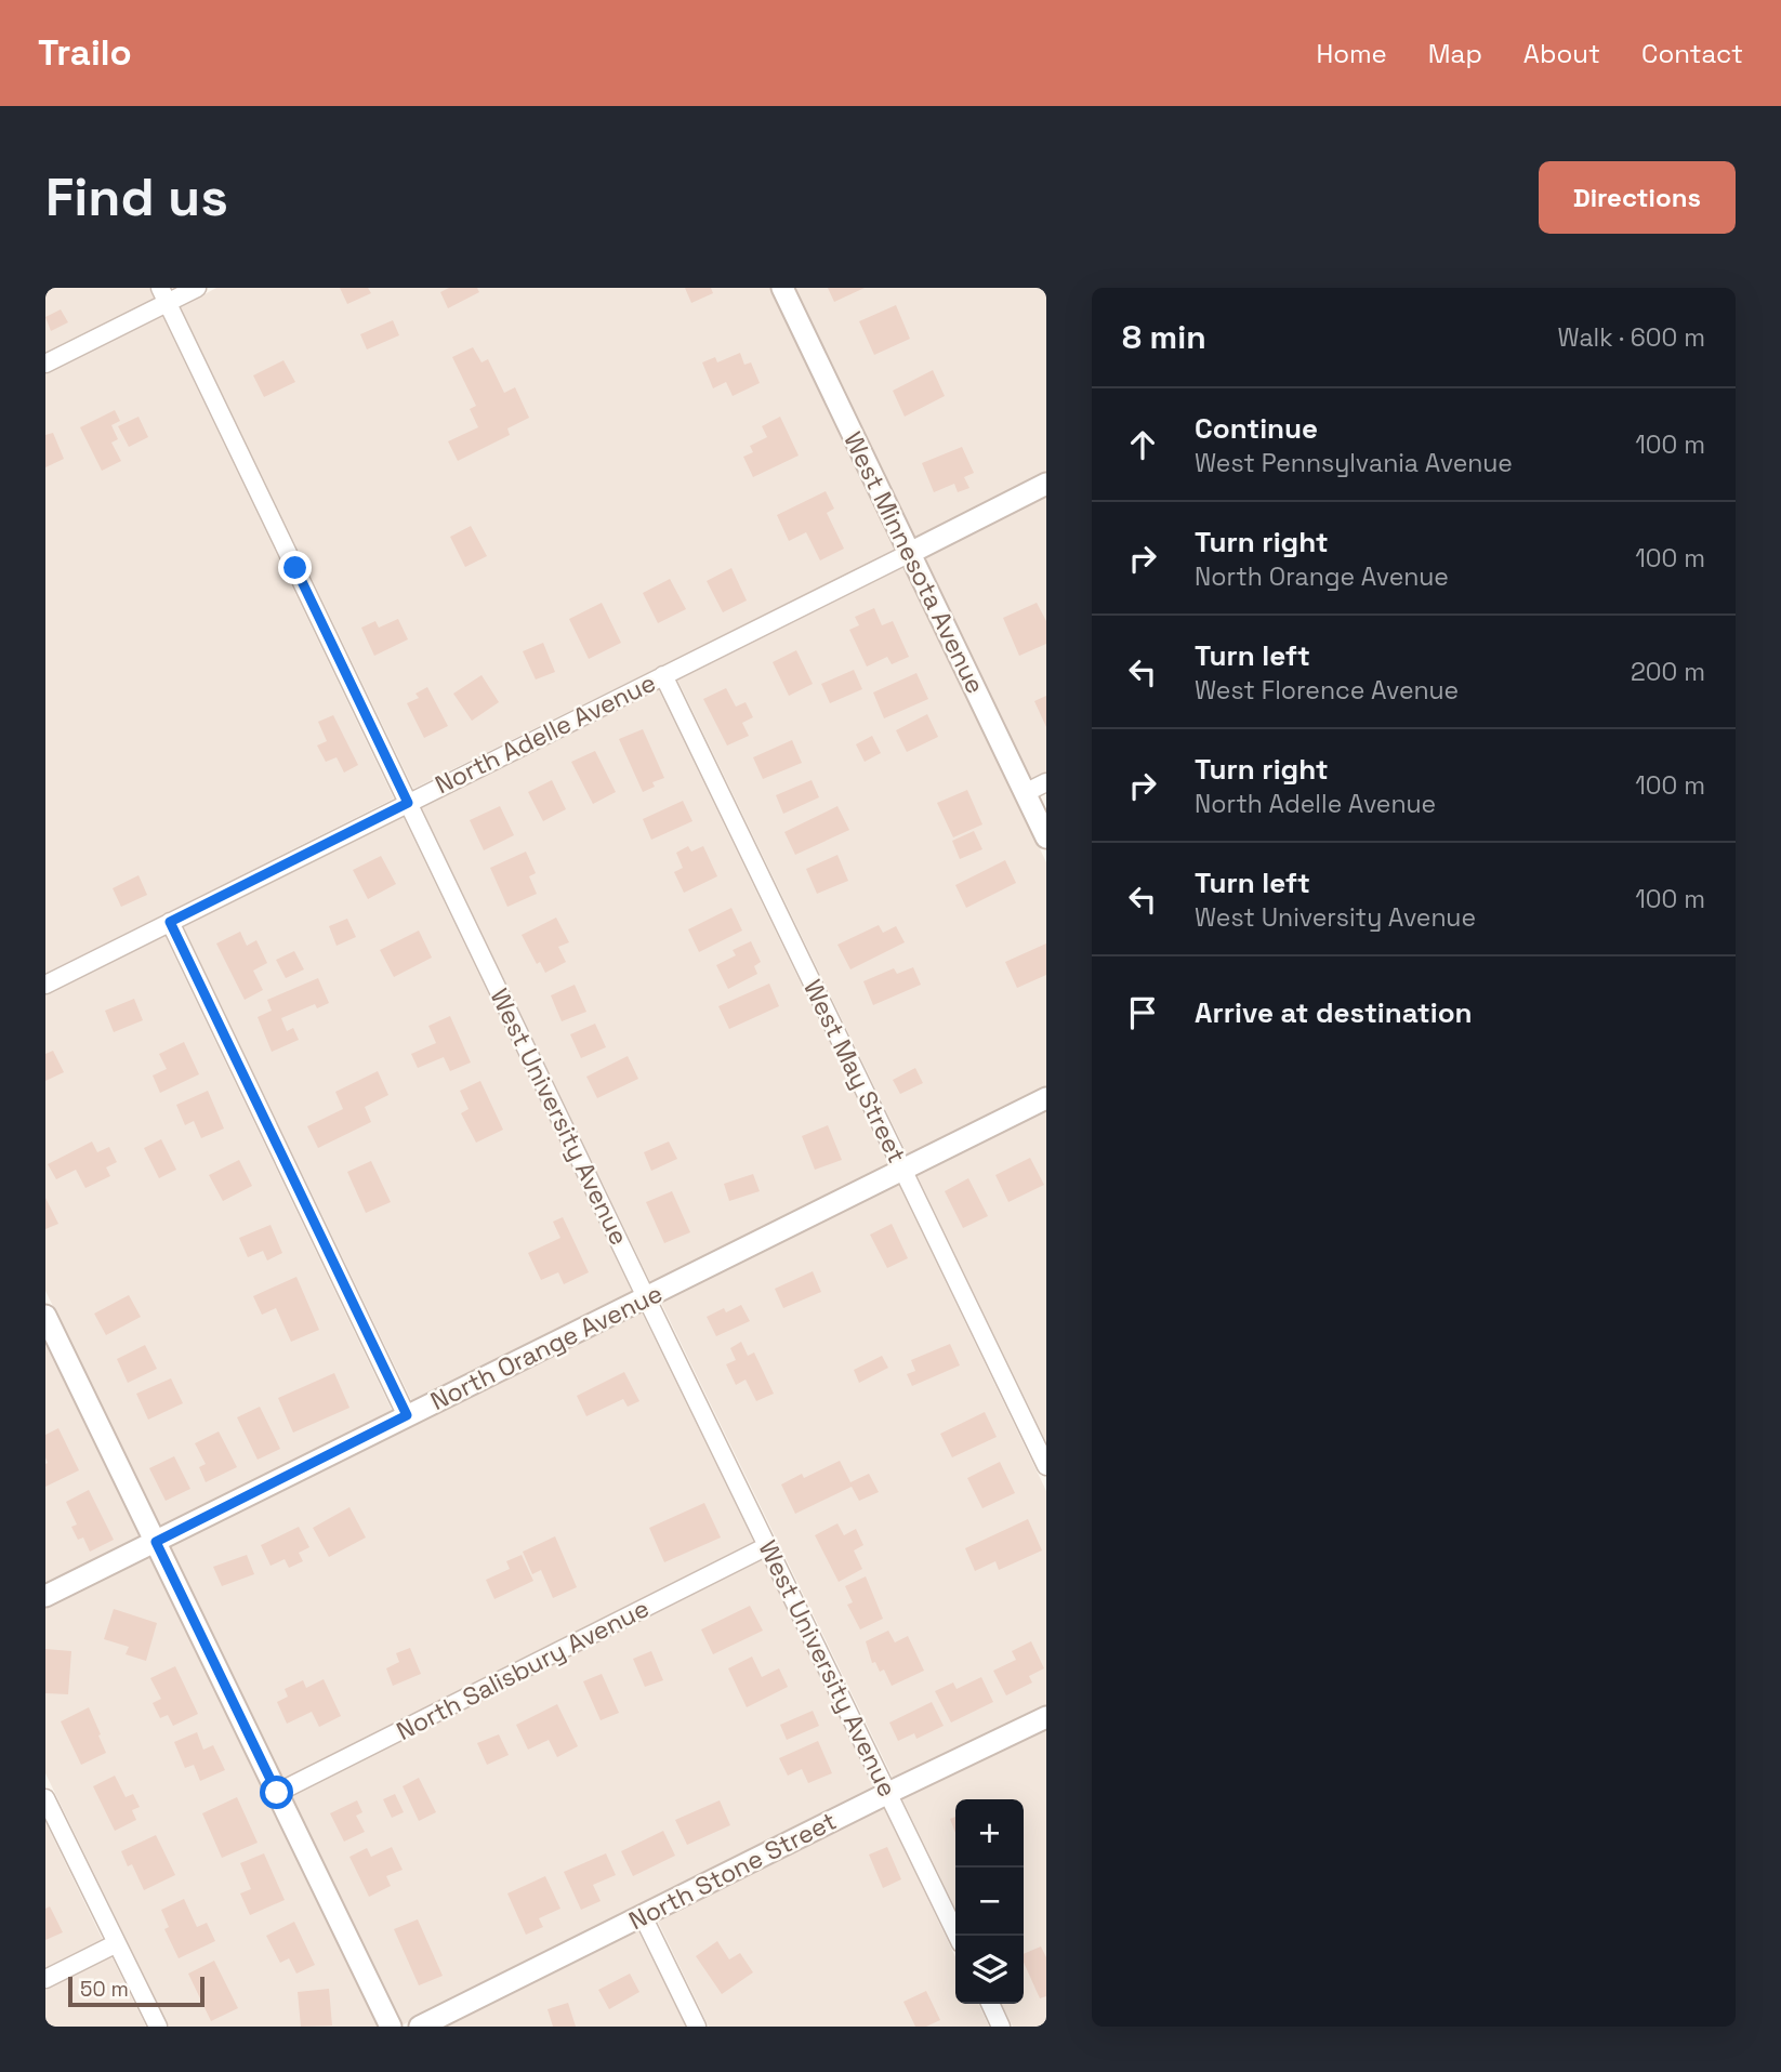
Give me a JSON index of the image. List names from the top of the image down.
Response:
{
  "streets": {
    "street": [
      "West Minnesota Avenue",
      "North Adelle Avenue",
      "West May Street",
      "West University Avenue",
      "North Orange Avenue",
      "North Salisbury Avenue",
      "North Stone Street"
    ]
  },
  "crossings": [
    ["West Minnesota Avenue", "North Adelle Avenue"],
    ["North Adelle Avenue", "West May Street"],
    ["North Adelle Avenue", "West University Avenue"],
    ["West May Street", "North Orange Avenue"],
    ["West University Avenue", "North Orange Avenue"],
    ["West University Avenue", "North Salisbury Avenue"],
    ["West University Avenue", "North Stone Street"]
  ],
  "scale_bar": "50 m",
  "page": {
    "header": "Trailo",
    "nav": [
      "Home",
      "Map",
      "About",
      "Contact"
    ],
    "buttons": "Directions",
    "title": "Find us",
    "heading": ["8 min", "Walk · 600 m"],
    "list": [
      ["Continue", "West Pennsylvania Avenue", "100 m"],
      ["Turn right", "North Orange Avenue", "100 m"],
      ["Turn left", "West Florence Avenue", "200 m"],
      ["Turn right", "North Adelle Avenue", "100 m"],
      ["Turn left", "West University Avenue", "100 m"],
      "Arrive at destination"
    ],
    "map_buttons": ["+", "−"],
    "scale": "50 m"
  }
}
